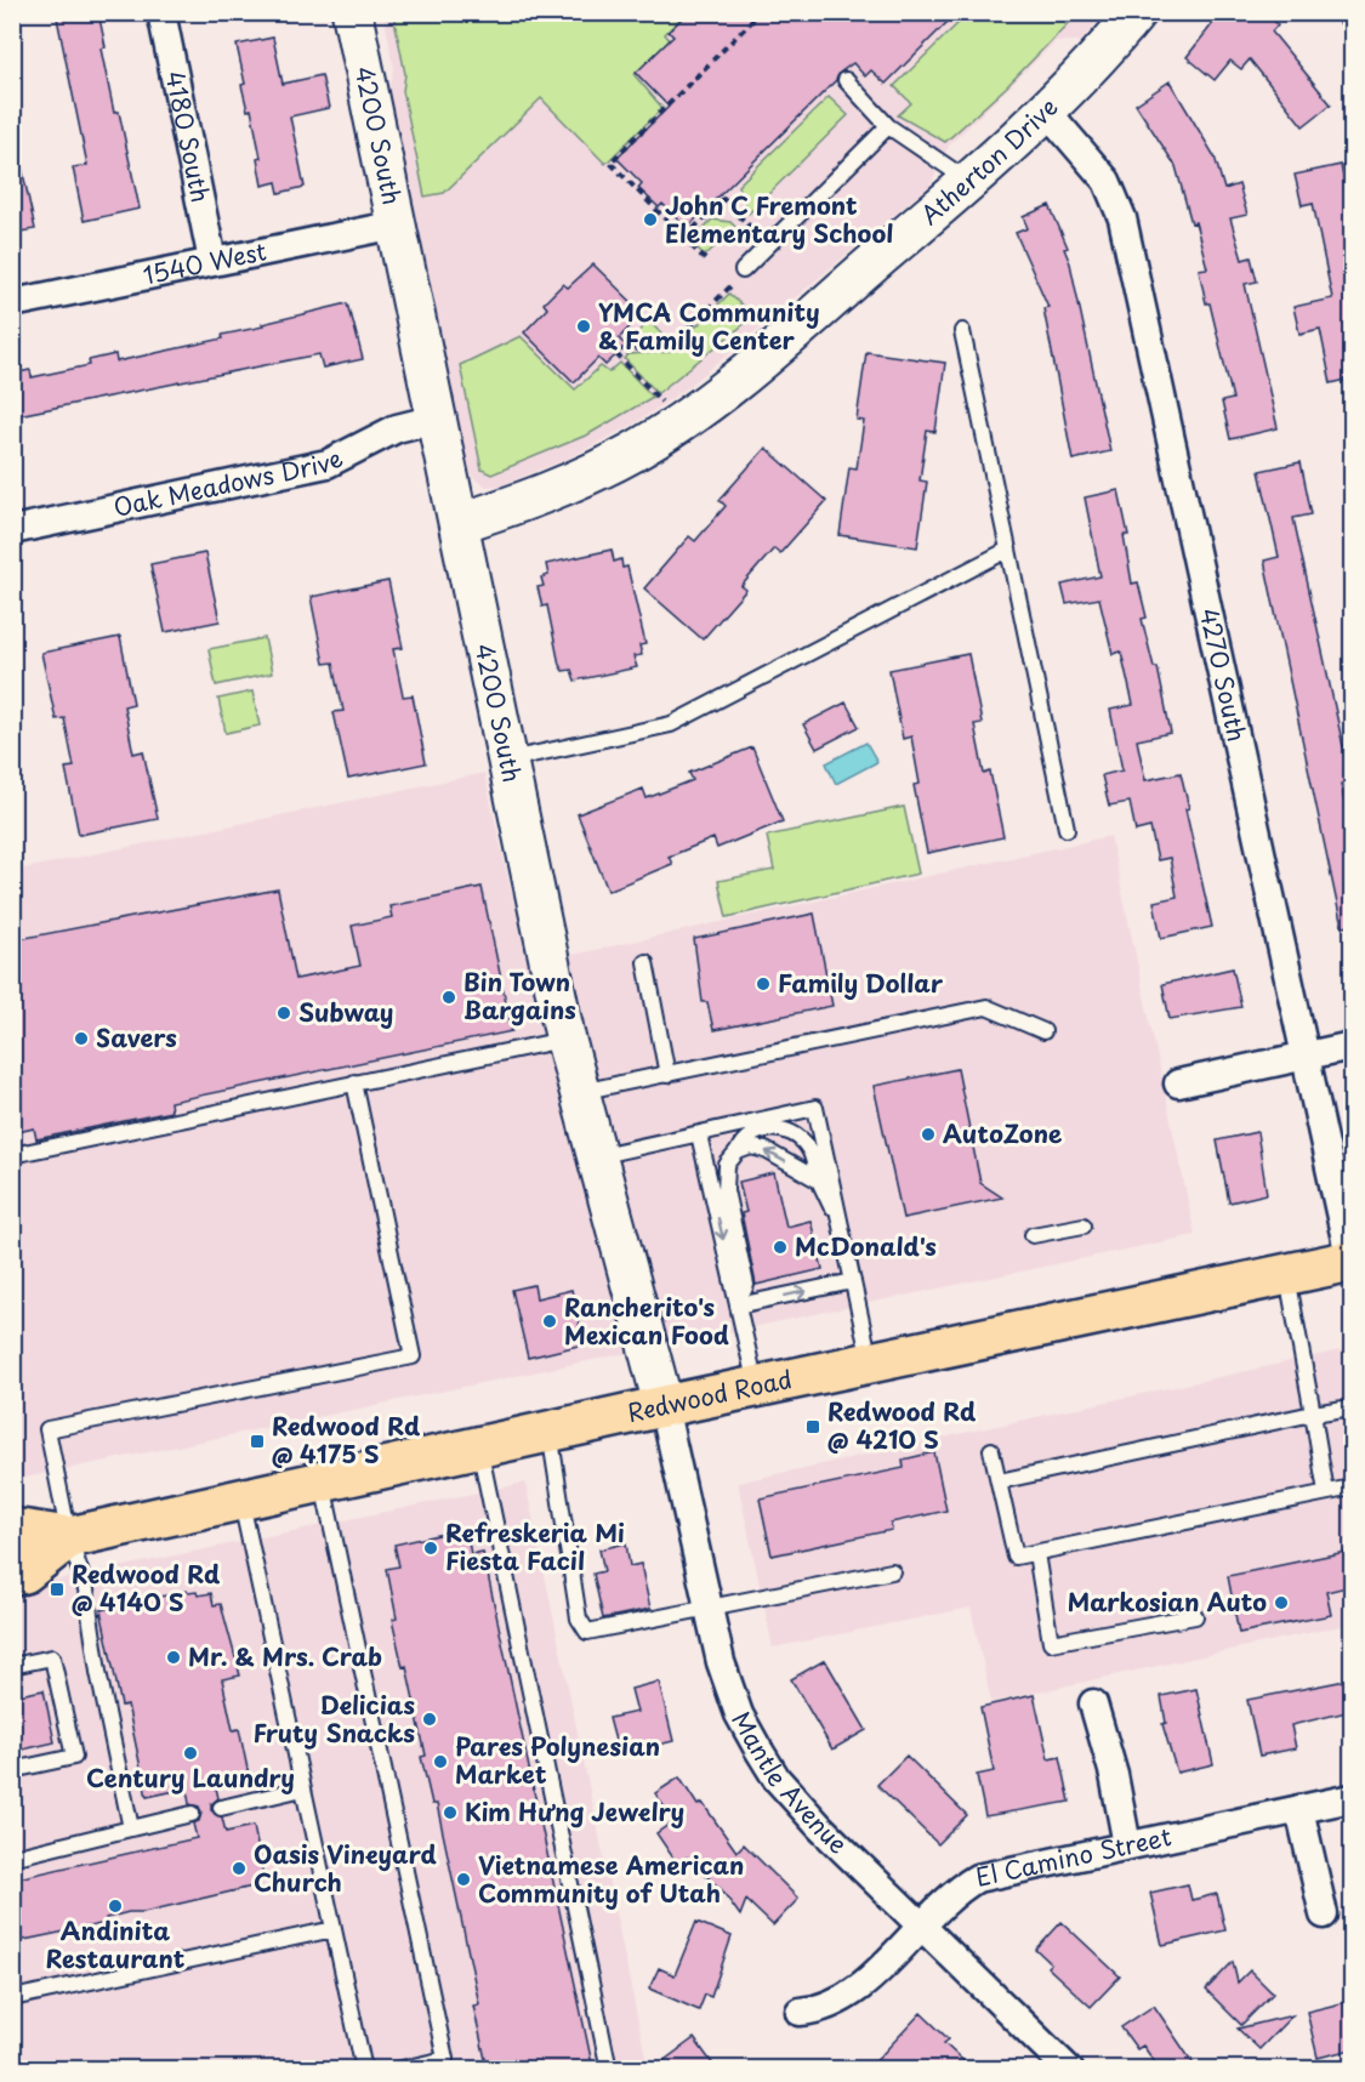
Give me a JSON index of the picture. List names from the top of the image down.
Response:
{
  "streets": {
    "main road": ["Redwood Road"],
    "street": [
      "4200 South",
      "4180 South",
      "Atherton Drive",
      "1540 West",
      "Oak Meadows Drive",
      "4270 South",
      "Mantle Avenue",
      "El Camino Street"
    ]
  },
  "crossings": [
    ["4200 South", "Atherton Drive"],
    ["4200 South", "1540 West"],
    ["4200 South", "Oak Meadows Drive"],
    ["4200 South", "Redwood Road"],
    ["4200 South", "Mantle Avenue"],
    ["4180 South", "1540 West"],
    ["Atherton Drive", "4270 South"],
    ["4270 South", "Redwood Road"],
    ["Redwood Road", "Mantle Avenue"],
    ["Mantle Avenue", "El Camino Street"]
  ],
  "places": {
    "other": [
      "John C Fremont Elementary School",
      "YMCA Community & Family Center",
      "Family Dollar",
      "Bin Town Bargains",
      "Subway",
      "Savers",
      "AutoZone",
      "McDonald's",
      "Rancherito's Mexican Food",
      "Refreskeria Mi Fiesta Facil",
      "Markosian Auto",
      "Mr. & Mrs. Crab",
      "Delicias Fruty Snacks",
      "Century Laundry",
      "Pares Polynesian Market",
      "Kim Hưng Jewelry",
      "Oasis Vineyard Church",
      "Vietnamese American Community of Utah",
      "Andinita Restaurant"
    ],
    "transit": ["Redwood Rd @ 4210 S", "Redwood Rd @ 4175 S", "Redwood Rd @ 4140 S"]
  }
}
